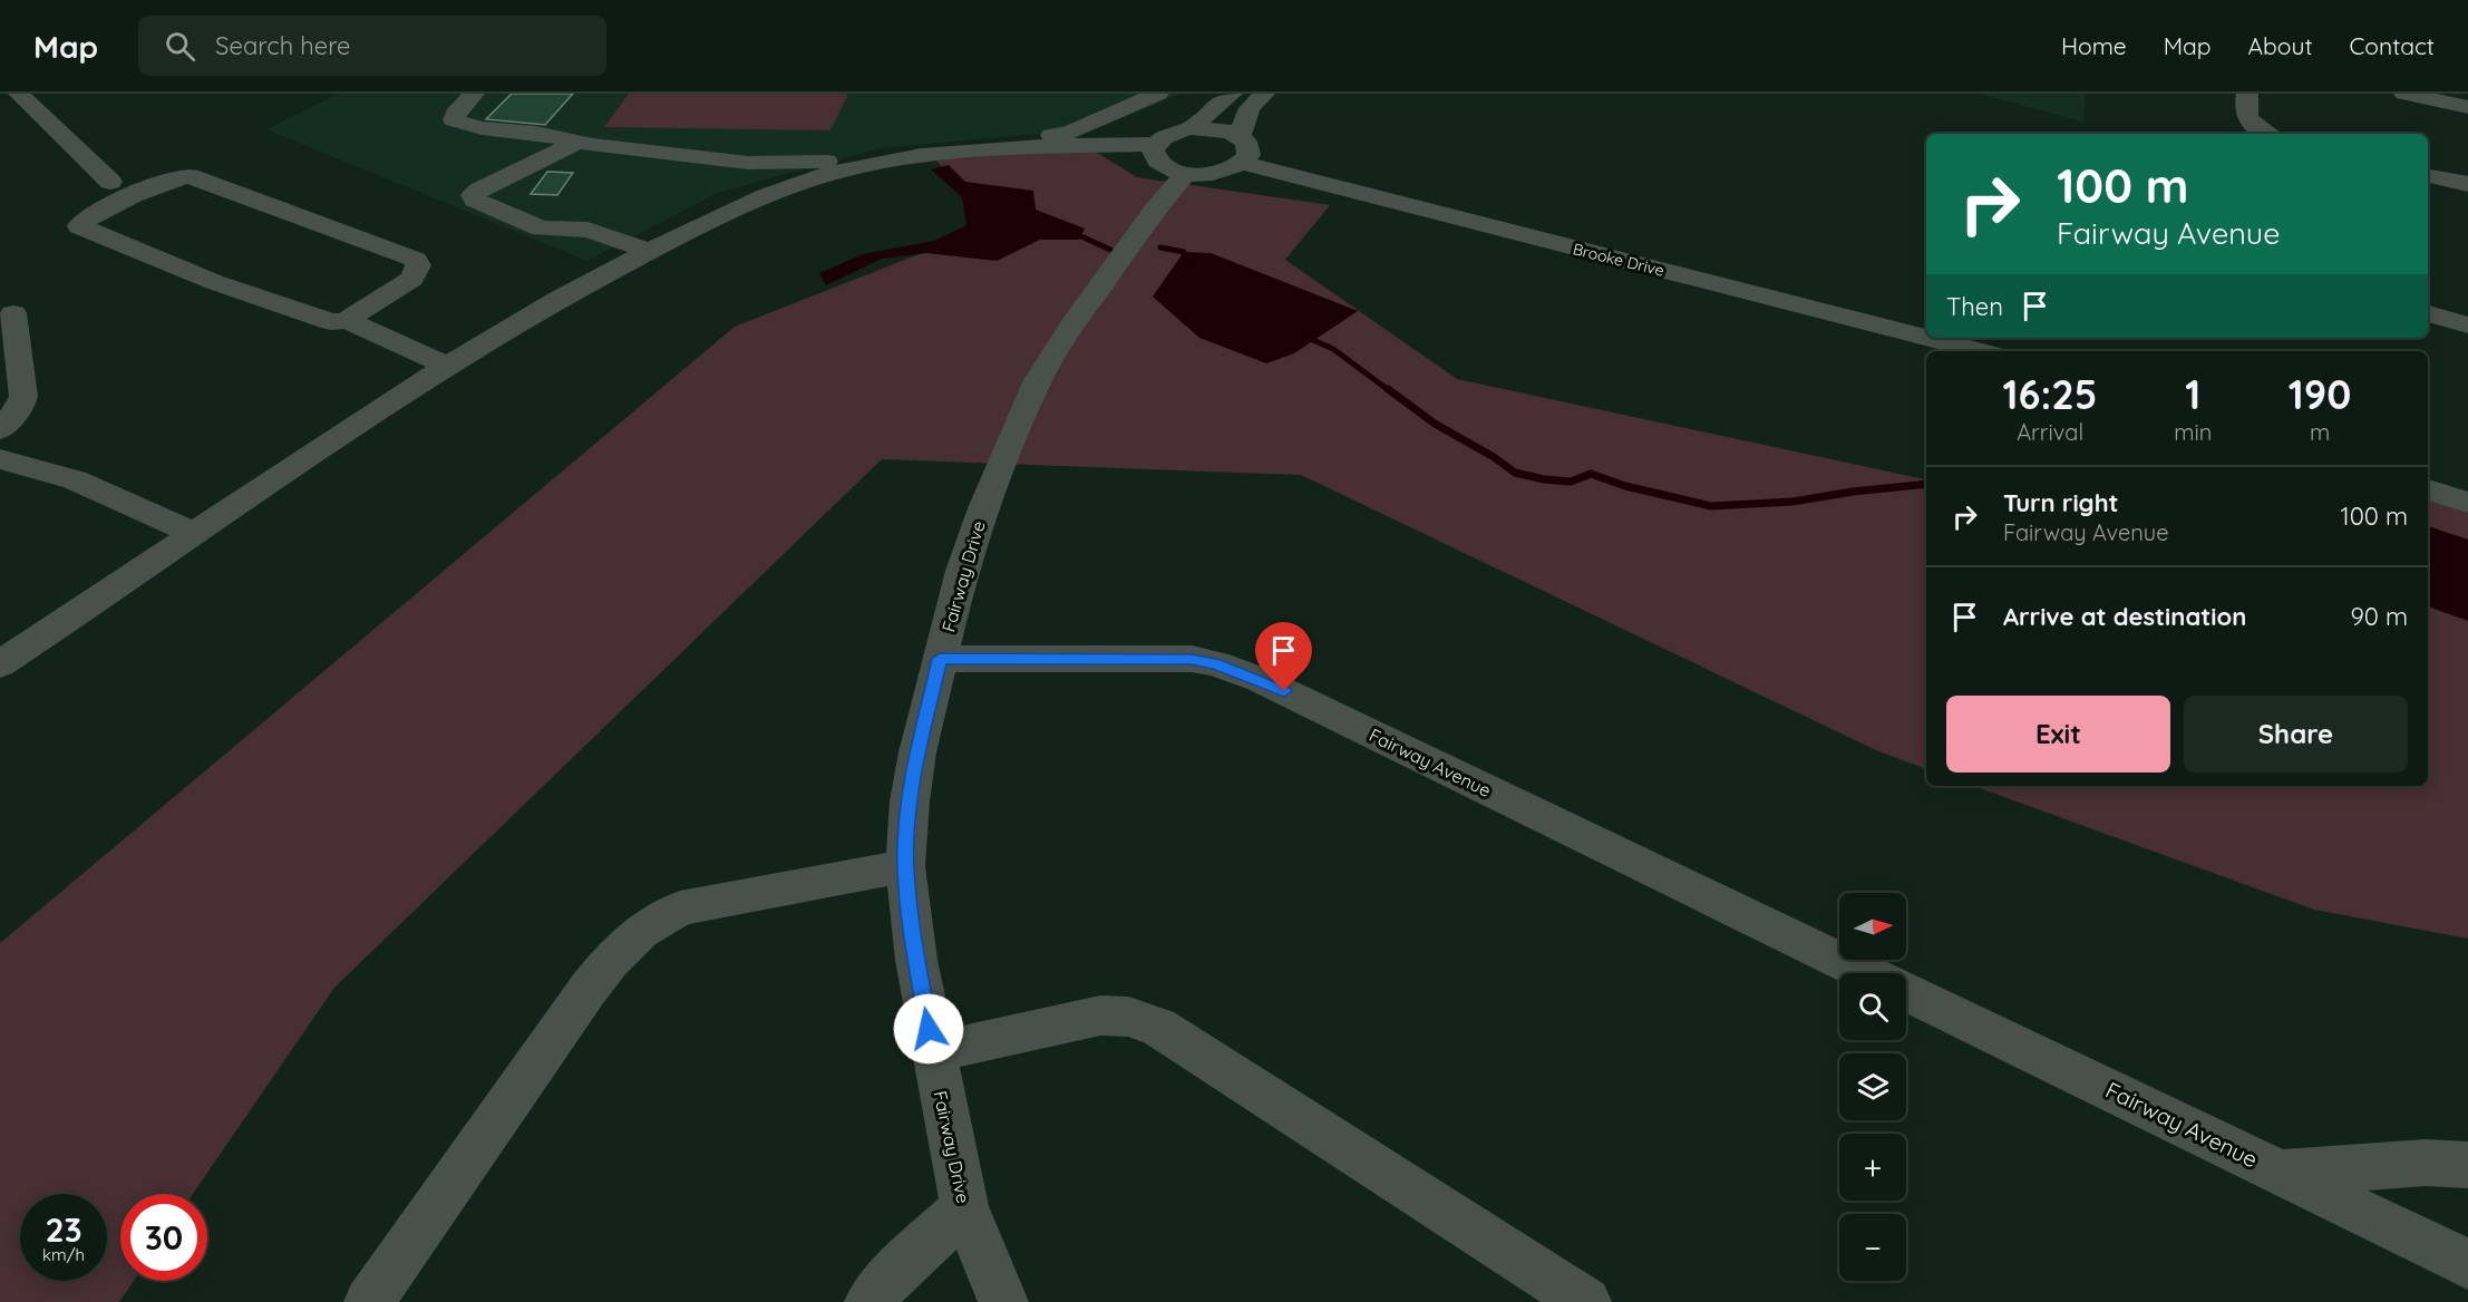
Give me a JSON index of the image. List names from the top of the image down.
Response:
{
  "streets": {
    "street": ["Brooke Drive", "Fairway Drive", "Fairway Avenue"]
  },
  "crossings": [
    ["Fairway Drive", "Fairway Avenue"]
  ],
  "north": "right",
  "page": {
    "header": "Map",
    "search": "Search here",
    "nav": [
      "Home",
      "Map",
      "About",
      "Contact"
    ],
    "turn": ["100 m", "Fairway Avenue"],
    "then": "Then",
    "eta": [
      "16:25",
      "Arrival",
      "1",
      "min",
      "190",
      "m"
    ],
    "list": [
      {
        "name": "Turn right",
        "note": "Fairway Avenue",
        "value": "100 m"
      },
      {
        "name": "Arrive at destination",
        "value": "90 m"
      }
    ],
    "buttons": ["Exit", "Share"],
    "map_buttons": ["+", "−"],
    "speed": "23 km/h",
    "limit": "30"
  }
}
